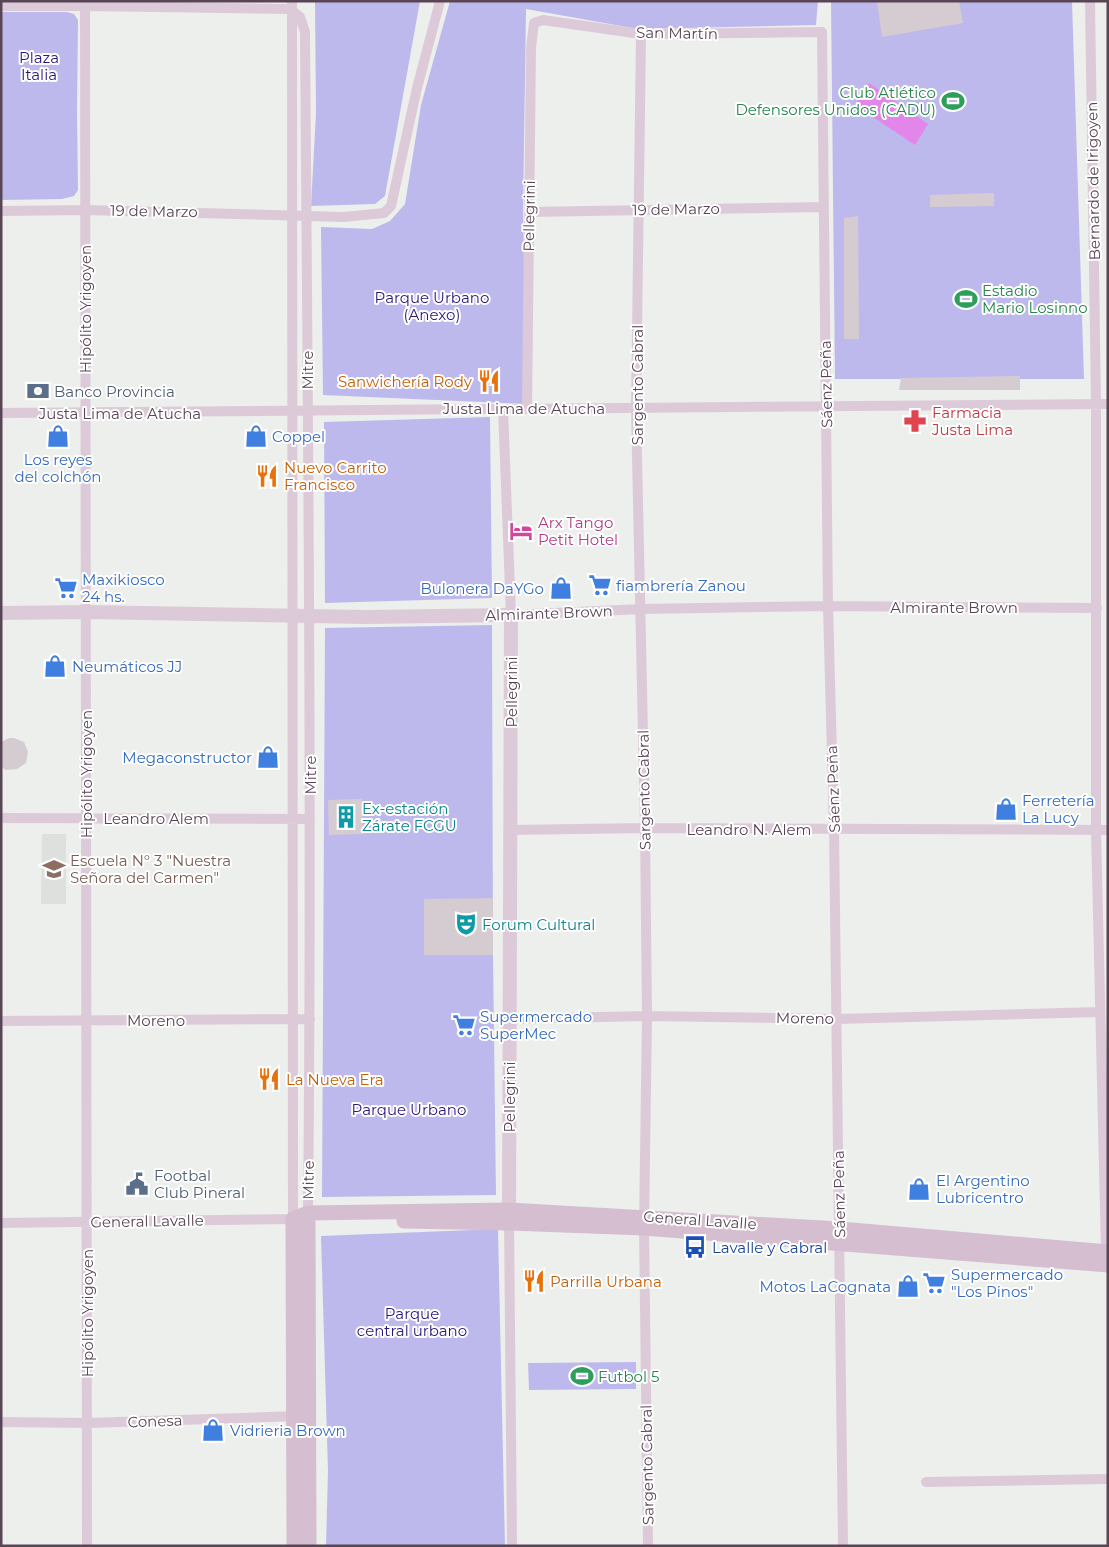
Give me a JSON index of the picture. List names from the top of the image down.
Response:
{
  "streets": {
    "main road": ["Mitre", "General Lavalle"],
    "street": [
      "San Martín",
      "Bernardo de Irigoyen",
      "19 de Marzo",
      "Pellegrini",
      "Hipólito Yrigoyen",
      "Sáenz Peña",
      "Sargento Cabral",
      "Justa Lima de Atucha",
      "Almirante Brown",
      "Leandro Alem",
      "Leandro N. Alem",
      "Moreno",
      "Conesa"
    ]
  },
  "crossings": [
    ["San Martín", "Pellegrini"],
    ["San Martín", "Sáenz Peña"],
    ["San Martín", "Sargento Cabral"],
    ["Bernardo de Irigoyen", "Justa Lima de Atucha"],
    ["Bernardo de Irigoyen", "Almirante Brown"],
    ["Bernardo de Irigoyen", "Leandro N. Alem"],
    ["Bernardo de Irigoyen", "Moreno"],
    ["Bernardo de Irigoyen", "General Lavalle"],
    ["19 de Marzo", "Pellegrini"],
    ["19 de Marzo", "Hipólito Yrigoyen"],
    ["19 de Marzo", "Mitre"],
    ["19 de Marzo", "Sáenz Peña"],
    ["19 de Marzo", "Sargento Cabral"],
    ["Pellegrini", "Justa Lima de Atucha"],
    ["Pellegrini", "Almirante Brown"],
    ["Pellegrini", "Leandro N. Alem"],
    ["Pellegrini", "Moreno"],
    ["Pellegrini", "General Lavalle"],
    ["Hipólito Yrigoyen", "Justa Lima de Atucha"],
    ["Hipólito Yrigoyen", "Almirante Brown"],
    ["Hipólito Yrigoyen", "Leandro Alem"],
    ["Hipólito Yrigoyen", "Moreno"],
    ["Hipólito Yrigoyen", "General Lavalle"],
    ["Hipólito Yrigoyen", "Conesa"],
    ["Mitre", "Justa Lima de Atucha"],
    ["Mitre", "Almirante Brown"],
    ["Mitre", "Leandro Alem"],
    ["Mitre", "Moreno"],
    ["Mitre", "General Lavalle"],
    ["Mitre", "Conesa"],
    ["Sáenz Peña", "Justa Lima de Atucha"],
    ["Sáenz Peña", "Almirante Brown"],
    ["Sáenz Peña", "Leandro N. Alem"],
    ["Sáenz Peña", "Moreno"],
    ["Sáenz Peña", "General Lavalle"],
    ["Sargento Cabral", "Justa Lima de Atucha"],
    ["Sargento Cabral", "Almirante Brown"],
    ["Sargento Cabral", "Leandro N. Alem"],
    ["Sargento Cabral", "Moreno"],
    ["Sargento Cabral", "General Lavalle"]
  ],
  "parks": [
    "Plaza Italia",
    "Parque Urbano (Anexo)",
    "Parque Urbano",
    "Parque central urbano"
  ],
  "places": {
    "sports": ["Club Atlético Defensores Unidos (CADU)", "Estadio Mario Losinno", "Futbol 5"],
    "restaurant": [
      "Sanwichería Rody",
      "Nuevo Carrito Francisco",
      "La Nueva Era",
      "Parrilla Urbana"
    ],
    "bank": ["Banco Provincia"],
    "pharmacy": ["Farmacia Justa Lima"],
    "shop": [
      "Los reyes del colchón",
      "Coppel",
      "Bulonera DaYGo",
      "Neumáticos JJ",
      "Megaconstructor",
      "Ferretería La Lucy",
      "El Argentino Lubricentro",
      "Motos LaCognata",
      "Vidrieria Brown"
    ],
    "hotel": ["Arx Tango Petit Hotel"],
    "supermarket": [
      "fiambrería Zanou",
      "Maxikiosco 24 hs.",
      "Supermercado SuperMec",
      "Supermercado \"Los Pinos\""
    ],
    "building": ["Ex-estación Zárate FCGU"],
    "school or university": ["Escuela N° 3 \"Nuestra Señora del Carmen\""],
    "theatre": ["Forum Cultural"],
    "public building": ["Footbal Club Pineral"],
    "bus stop": ["Lavalle y Cabral"]
  }
}
